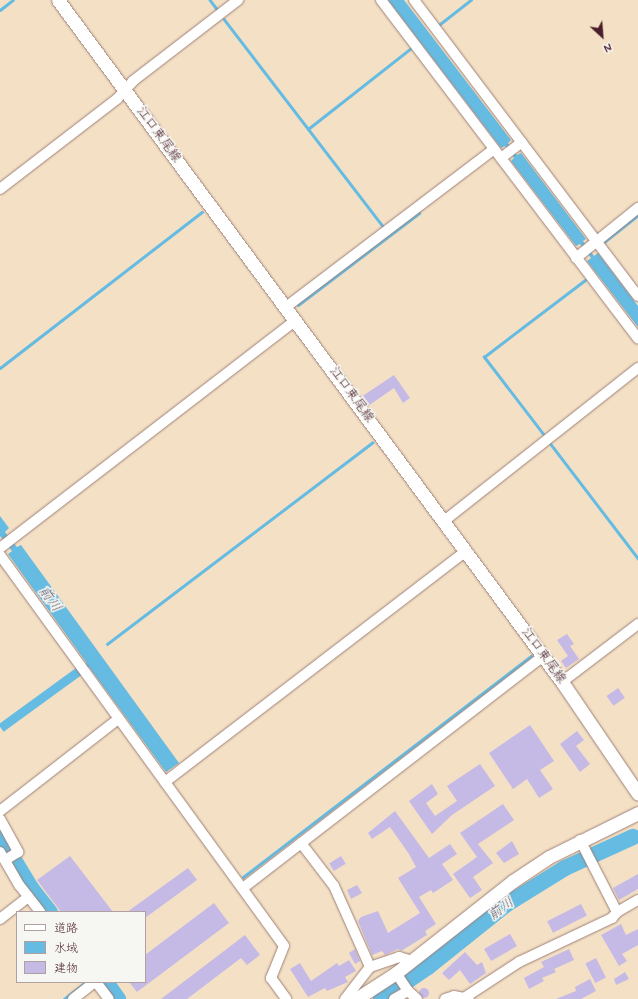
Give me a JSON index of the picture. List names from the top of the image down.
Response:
{
  "streets": {
    "main road": ["江口東尾線"]
  },
  "water": ["前川"],
  "legend": ["道路", "水域", "建物"],
  "north": "bottom right"
}
